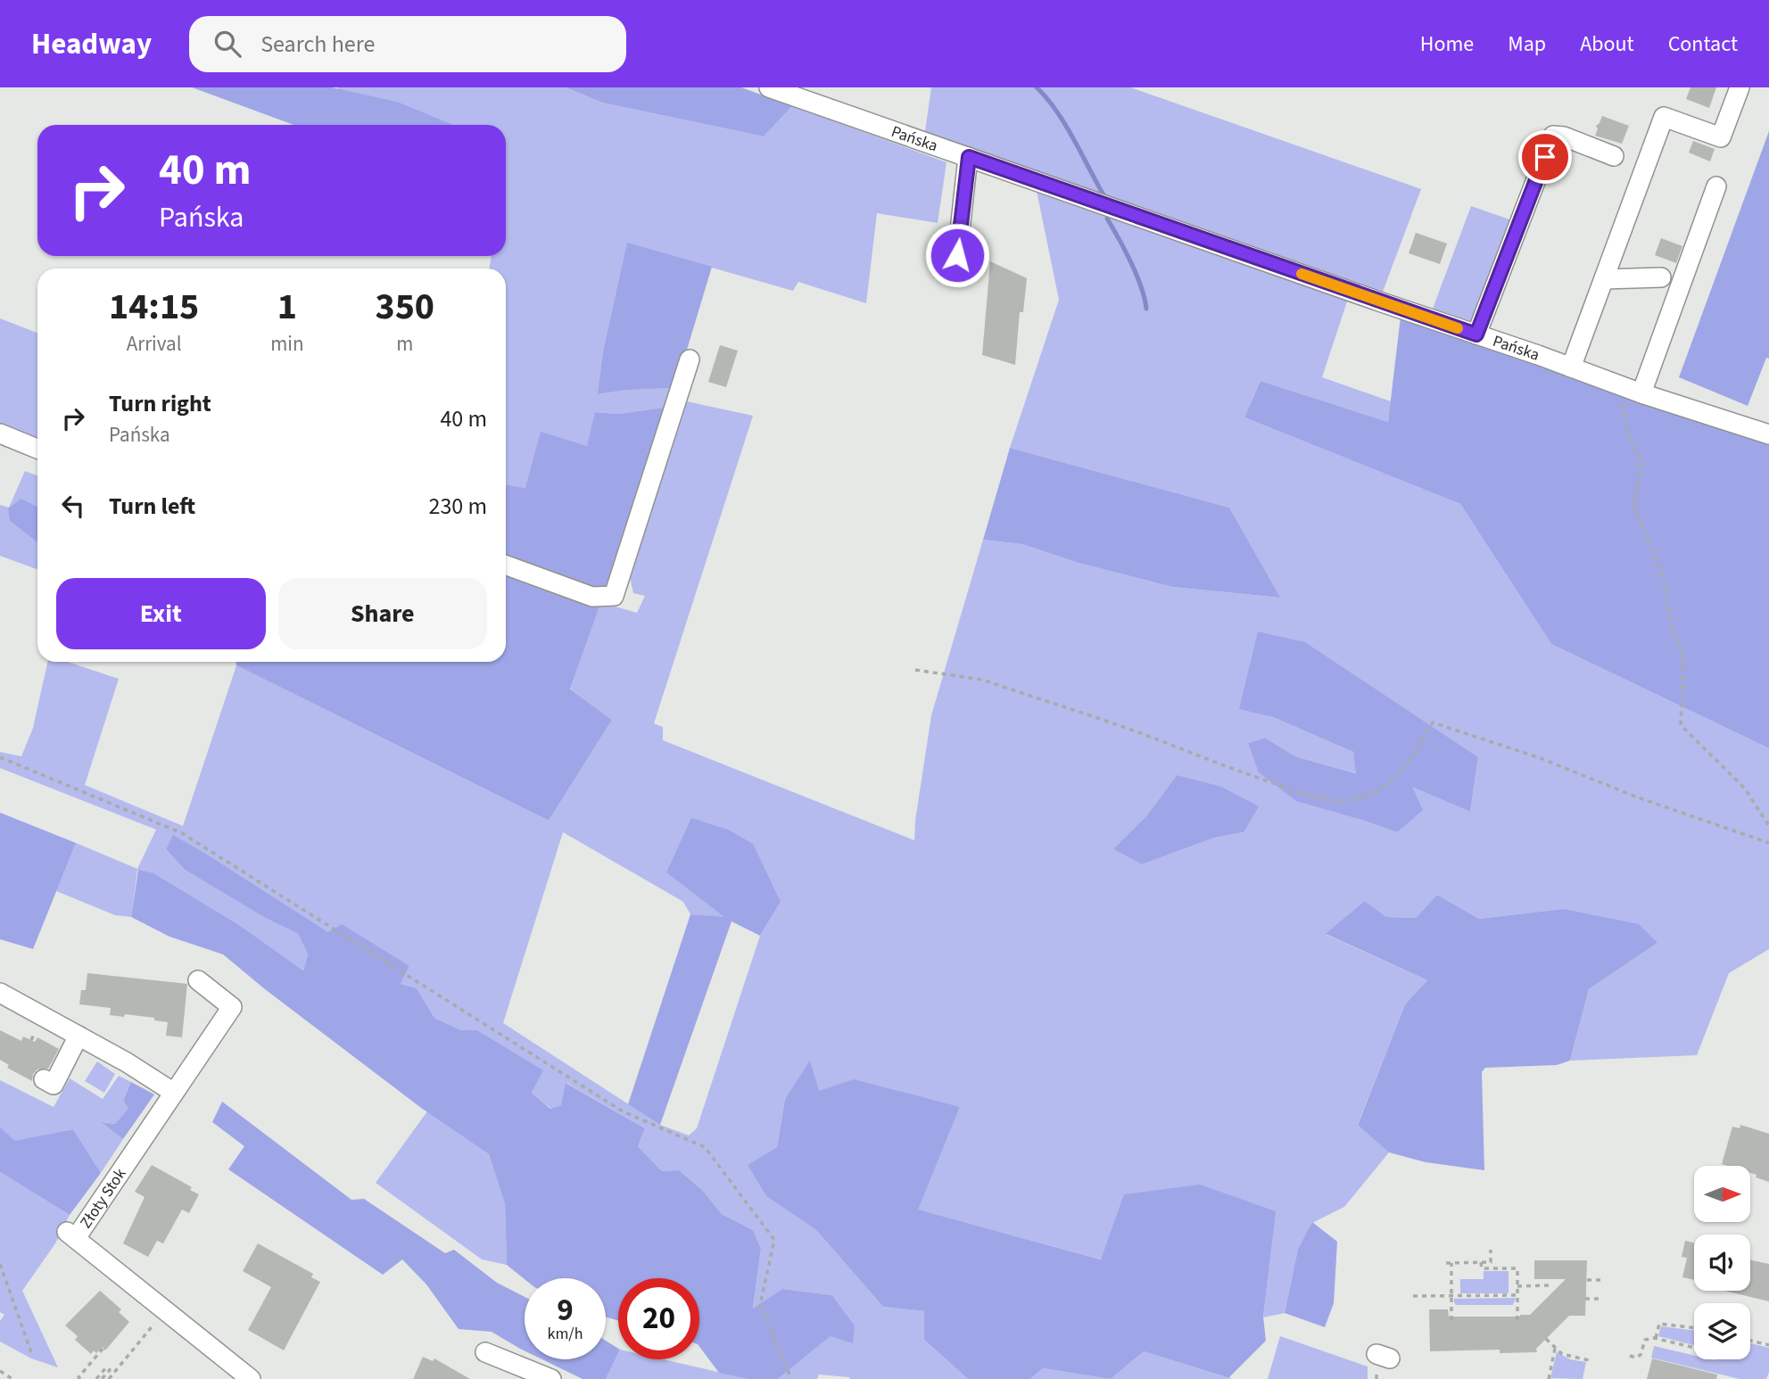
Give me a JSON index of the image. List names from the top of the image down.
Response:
{
  "streets": {
    "street": ["Pańska", "Złoty Stok"]
  },
  "north": "right",
  "page": {
    "header": "Headway",
    "search": "Search here",
    "nav": [
      "Home",
      "Map",
      "About",
      "Contact"
    ],
    "turn": ["40 m", "Pańska"],
    "eta": [
      "14:15",
      "Arrival",
      "1",
      "min",
      "350",
      "m"
    ],
    "list": [
      {
        "name": "Turn right",
        "note": "Pańska",
        "value": "40 m"
      },
      {
        "name": "Turn left",
        "value": "230 m"
      }
    ],
    "buttons": ["Exit", "Share"],
    "speed": "9 km/h",
    "limit": "20"
  }
}
